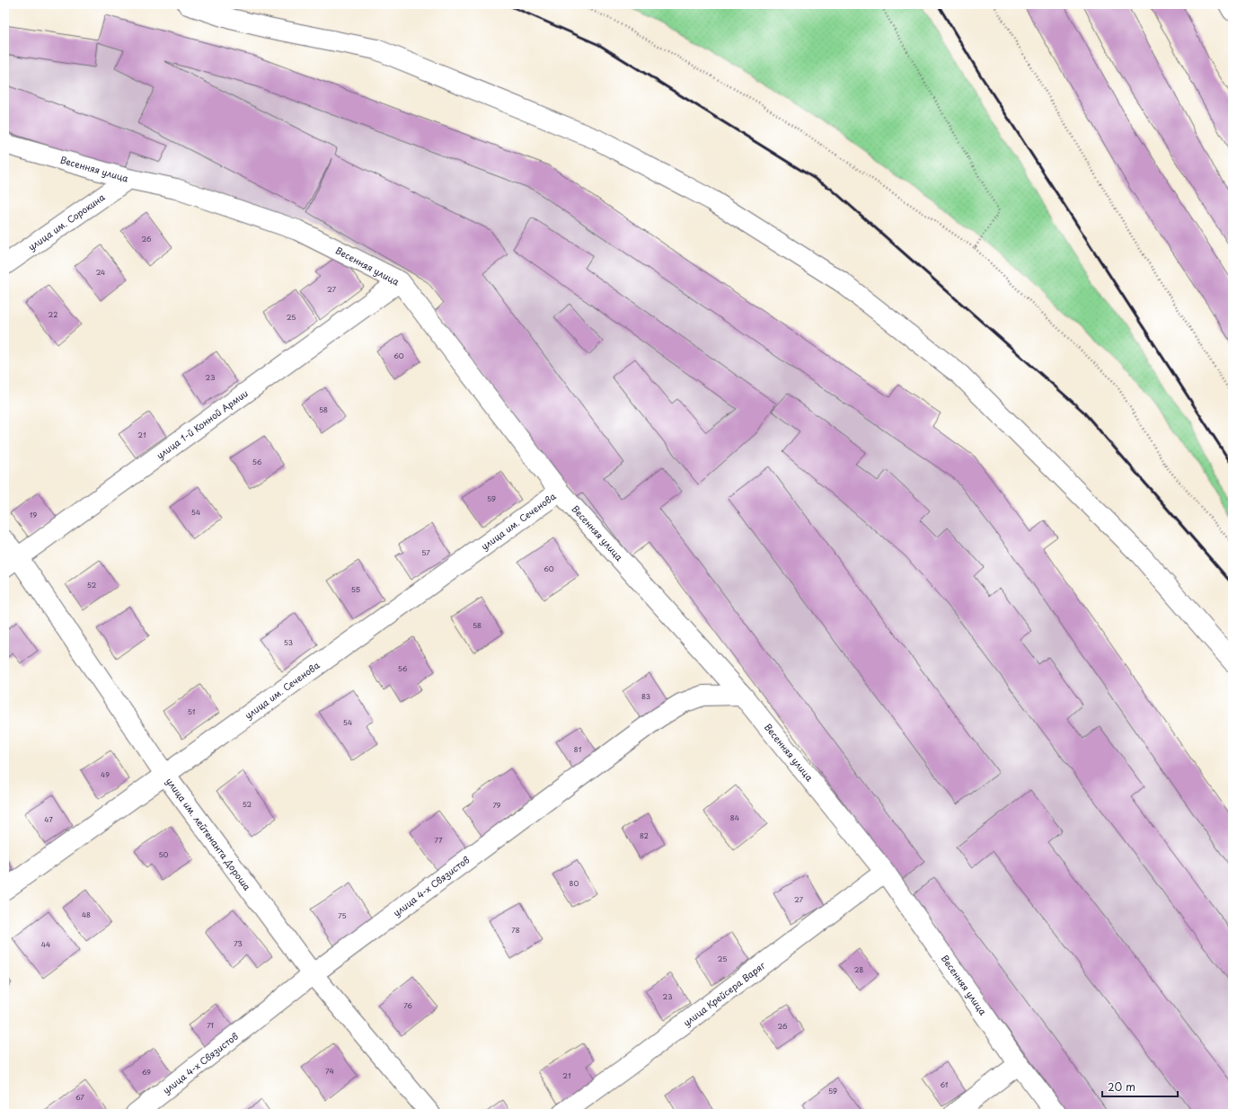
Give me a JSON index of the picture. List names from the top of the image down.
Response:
{
  "streets": {
    "street": [
      "Весенняя улица",
      "улица им. Сорокина",
      "улица 1-й Конной Армии",
      "улица им. Сеченова",
      "улица им. лейтенанта Дороша",
      "улица 4-х Связистов",
      "улица Крейсера Варяг"
    ]
  },
  "crossings": [
    ["Весенняя улица", "улица им. Сорокина"],
    ["Весенняя улица", "улица 1-й Конной Армии"],
    ["Весенняя улица", "улица им. Сеченова"],
    ["Весенняя улица", "улица 4-х Связистов"],
    ["Весенняя улица", "улица Крейсера Варяг"],
    ["улица 1-й Конной Армии", "улица им. лейтенанта Дороша"],
    ["улица им. Сеченова", "улица им. лейтенанта Дороша"],
    ["улица им. лейтенанта Дороша", "улица 4-х Связистов"]
  ],
  "house_numbers": [
    "26",
    "24",
    "27",
    "22",
    "25",
    "60",
    "23",
    "58",
    "21",
    "56",
    "59",
    "54",
    "19",
    "57",
    "60",
    "52",
    "55",
    "58",
    "53",
    "56",
    "83",
    "51",
    "54",
    "81",
    "49",
    "52",
    "79",
    "84",
    "47",
    "82",
    "77",
    "50",
    "80",
    "27",
    "48",
    "75",
    "78",
    "73",
    "44",
    "25",
    "28",
    "23",
    "76",
    "71",
    "26",
    "74",
    "69",
    "21",
    "61",
    "59",
    "67"
  ],
  "scale_bar": "20 m"
}
